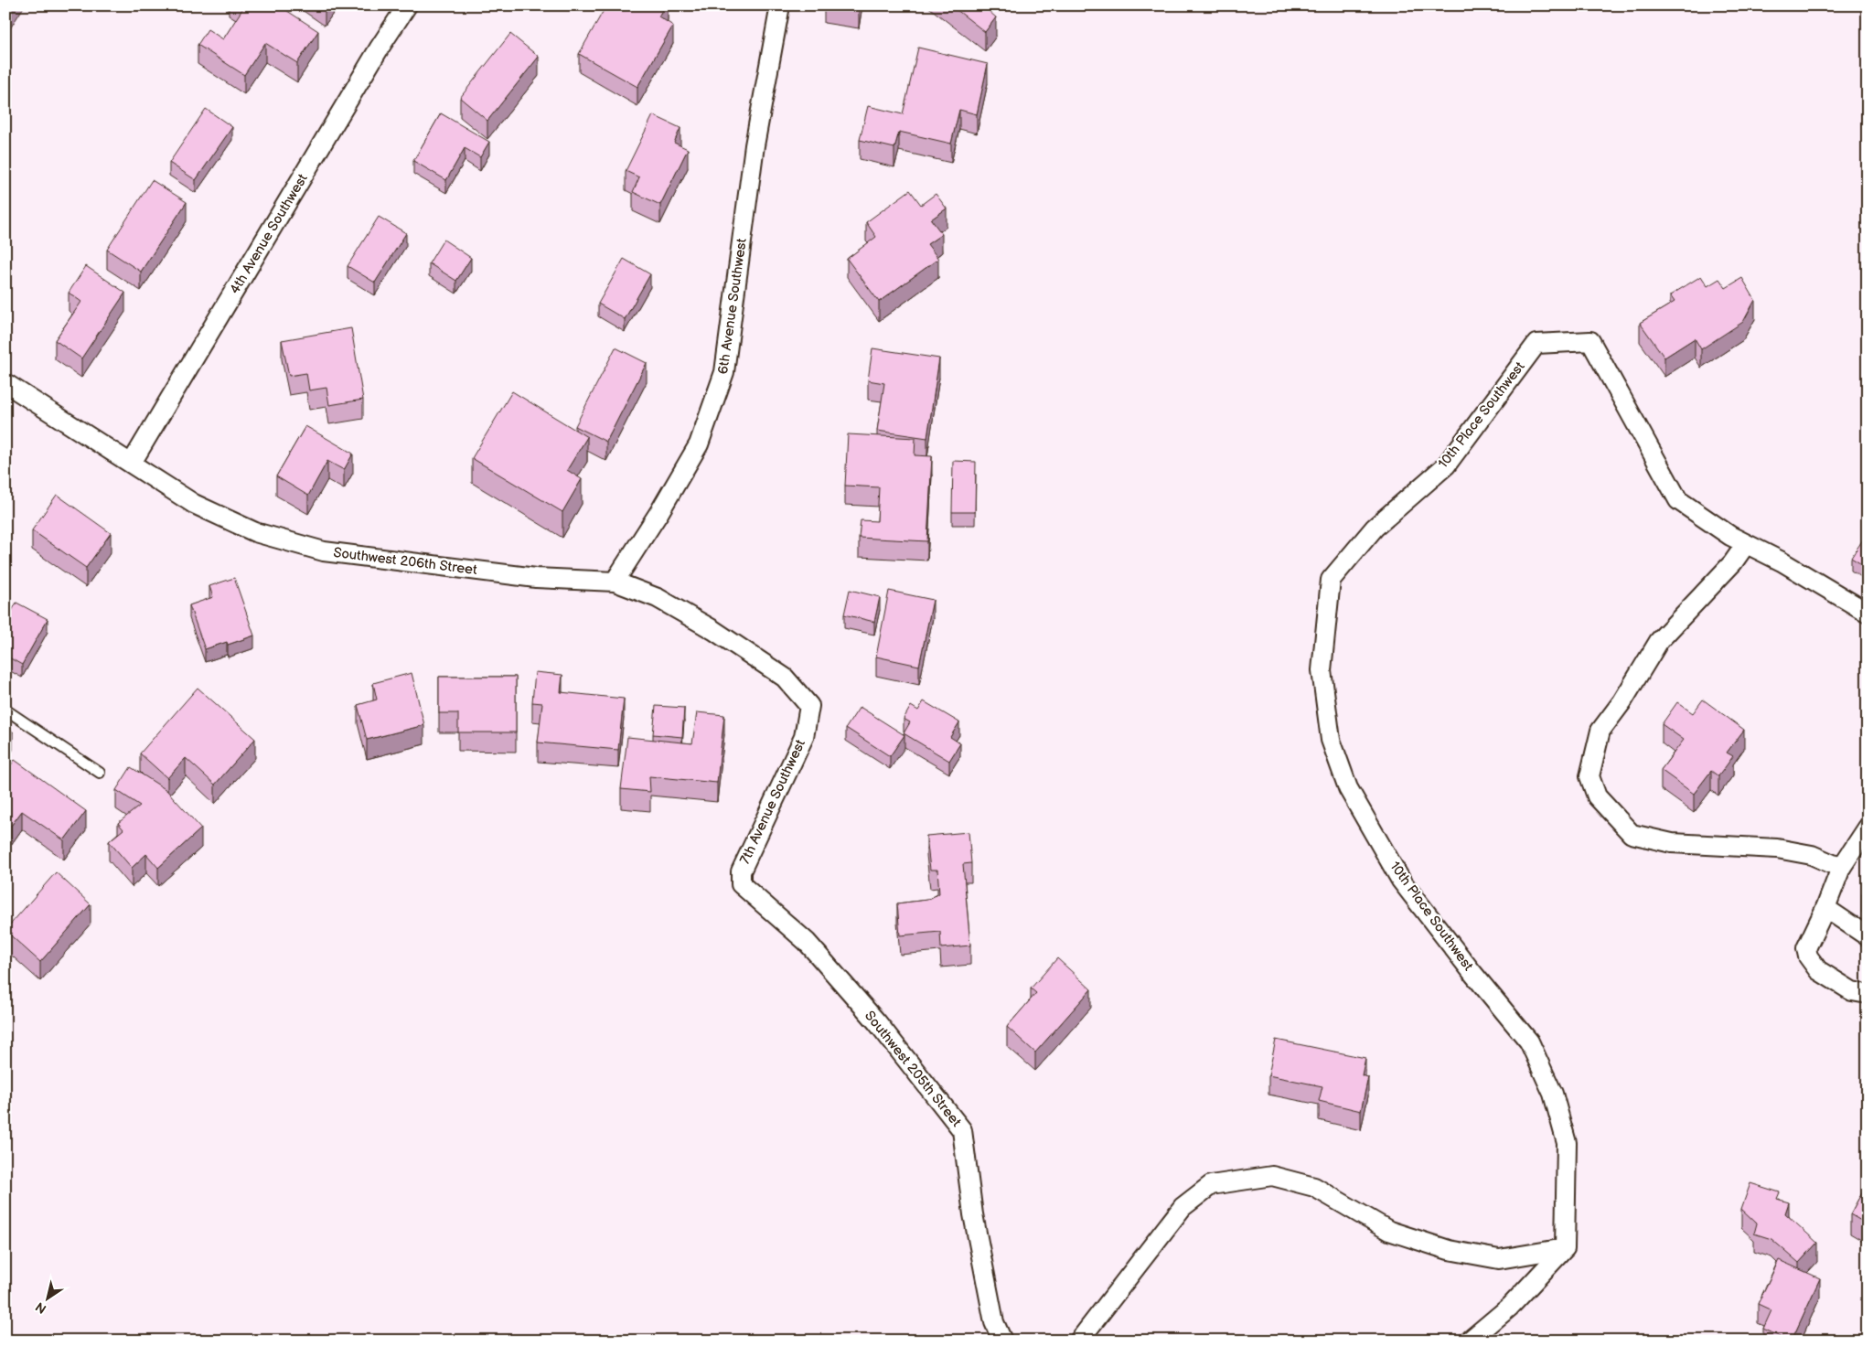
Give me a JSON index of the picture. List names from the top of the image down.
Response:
{
  "streets": {
    "street": [
      "4th Avenue Southwest",
      "6th Avenue Southwest",
      "10th Place Southwest",
      "Southwest 206th Street",
      "7th Avenue Southwest",
      "Southwest 205th Street"
    ]
  },
  "crossings": [
    ["4th Avenue Southwest", "Southwest 206th Street"],
    ["6th Avenue Southwest", "Southwest 206th Street"],
    ["Southwest 206th Street", "7th Avenue Southwest"],
    ["7th Avenue Southwest", "Southwest 205th Street"]
  ],
  "north": "bottom left"
}
